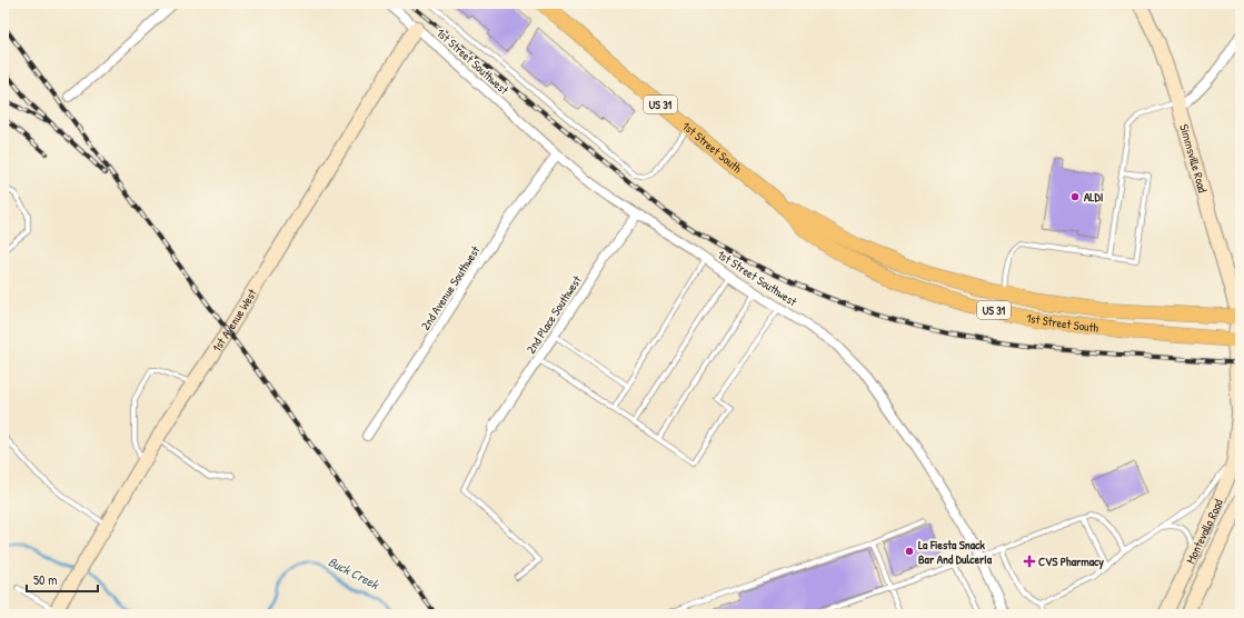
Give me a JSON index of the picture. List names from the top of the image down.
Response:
{
  "streets": {
    "main road": ["US 31", "1st Street South"],
    "street": [
      "1st Street Southwest",
      "Simmsville Road",
      "2nd Avenue Southwest",
      "2nd Place Southwest",
      "1st Avenue West",
      "Montevallo Road"
    ]
  },
  "crossings": [
    ["1st Street Southwest", "2nd Avenue Southwest"],
    ["1st Street Southwest", "2nd Place Southwest"],
    ["1st Street Southwest", "1st Avenue West"],
    ["1st Street South", "Simmsville Road"],
    ["1st Street South", "Montevallo Road"],
    ["Simmsville Road", "Montevallo Road"]
  ],
  "water": ["Buck Creek"],
  "places": {
    "other": ["ALDI", "La Fiesta Snack Bar And Dulcería"],
    "health": ["CVS Pharmacy"]
  },
  "scale_bar": "50 m"
}
